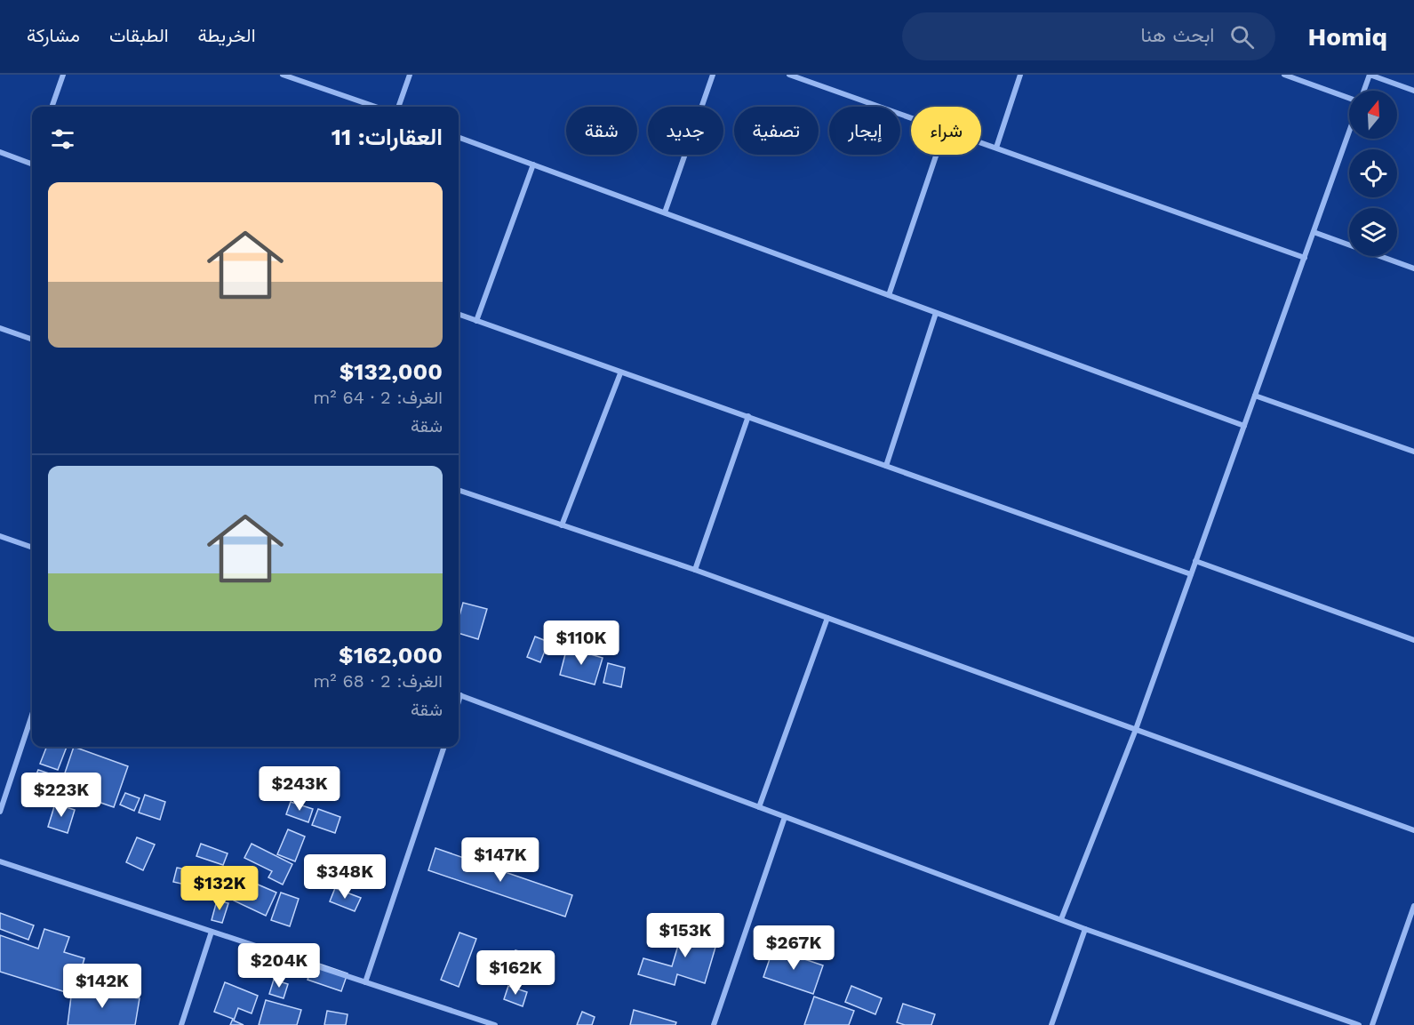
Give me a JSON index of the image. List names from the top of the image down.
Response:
{
  "north": "top",
  "page": {
    "header": "Homiq",
    "search": "ابحث هنا",
    "nav": ["الخريطة", "الطبقات", "مشاركة"],
    "chip": [
      "شراء",
      "إيجار",
      "تصفية",
      "جديد",
      "شقة"
    ],
    "heading": "العقارات: 11",
    "list": [
      {
        "name": "$132,000",
        "note": "الغرف: 2 · 64 m² · شقة"
      },
      {
        "name": "$162,000",
        "note": "الغرف: 2 · 68 m² · شقة"
      }
    ],
    "price": [
      "$110K",
      "$243K",
      "$223K",
      "$147K",
      "$348K",
      "$132K",
      "$153K",
      "$267K",
      "$204K",
      "$162K",
      "$142K"
    ]
  }
}
